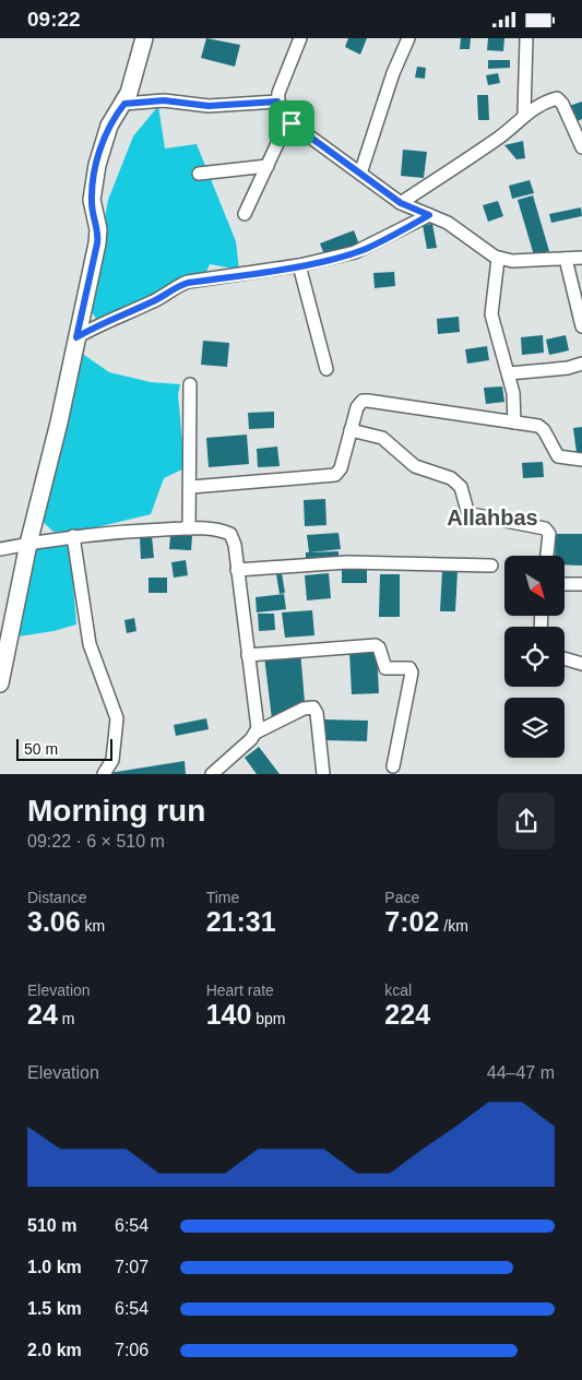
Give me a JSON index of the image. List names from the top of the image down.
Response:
{
  "districts": ["Allahbas"],
  "scale_bar": "50 m",
  "north": "bottom right",
  "page": {
    "status": "09:22",
    "scale": "50 m",
    "heading": ["Morning run", "09:22 · 6 × 510 m"],
    "stats": [
      ["Distance", "3.06 km"],
      ["Time", "21:31"],
      ["Pace", "7:02 /km"],
      ["Elevation", "24 m"],
      ["Heart rate", "140 bpm"],
      ["kcal", "224"]
    ],
    "chart": ["Elevation", "44–47 m"],
    "list": [
      {
        "name": "510 m",
        "note": "6:54"
      },
      {
        "name": "1.0 km",
        "note": "7:07"
      },
      {
        "name": "1.5 km",
        "note": "6:54"
      },
      {
        "name": "2.0 km",
        "note": "7:06"
      }
    ]
  }
}
